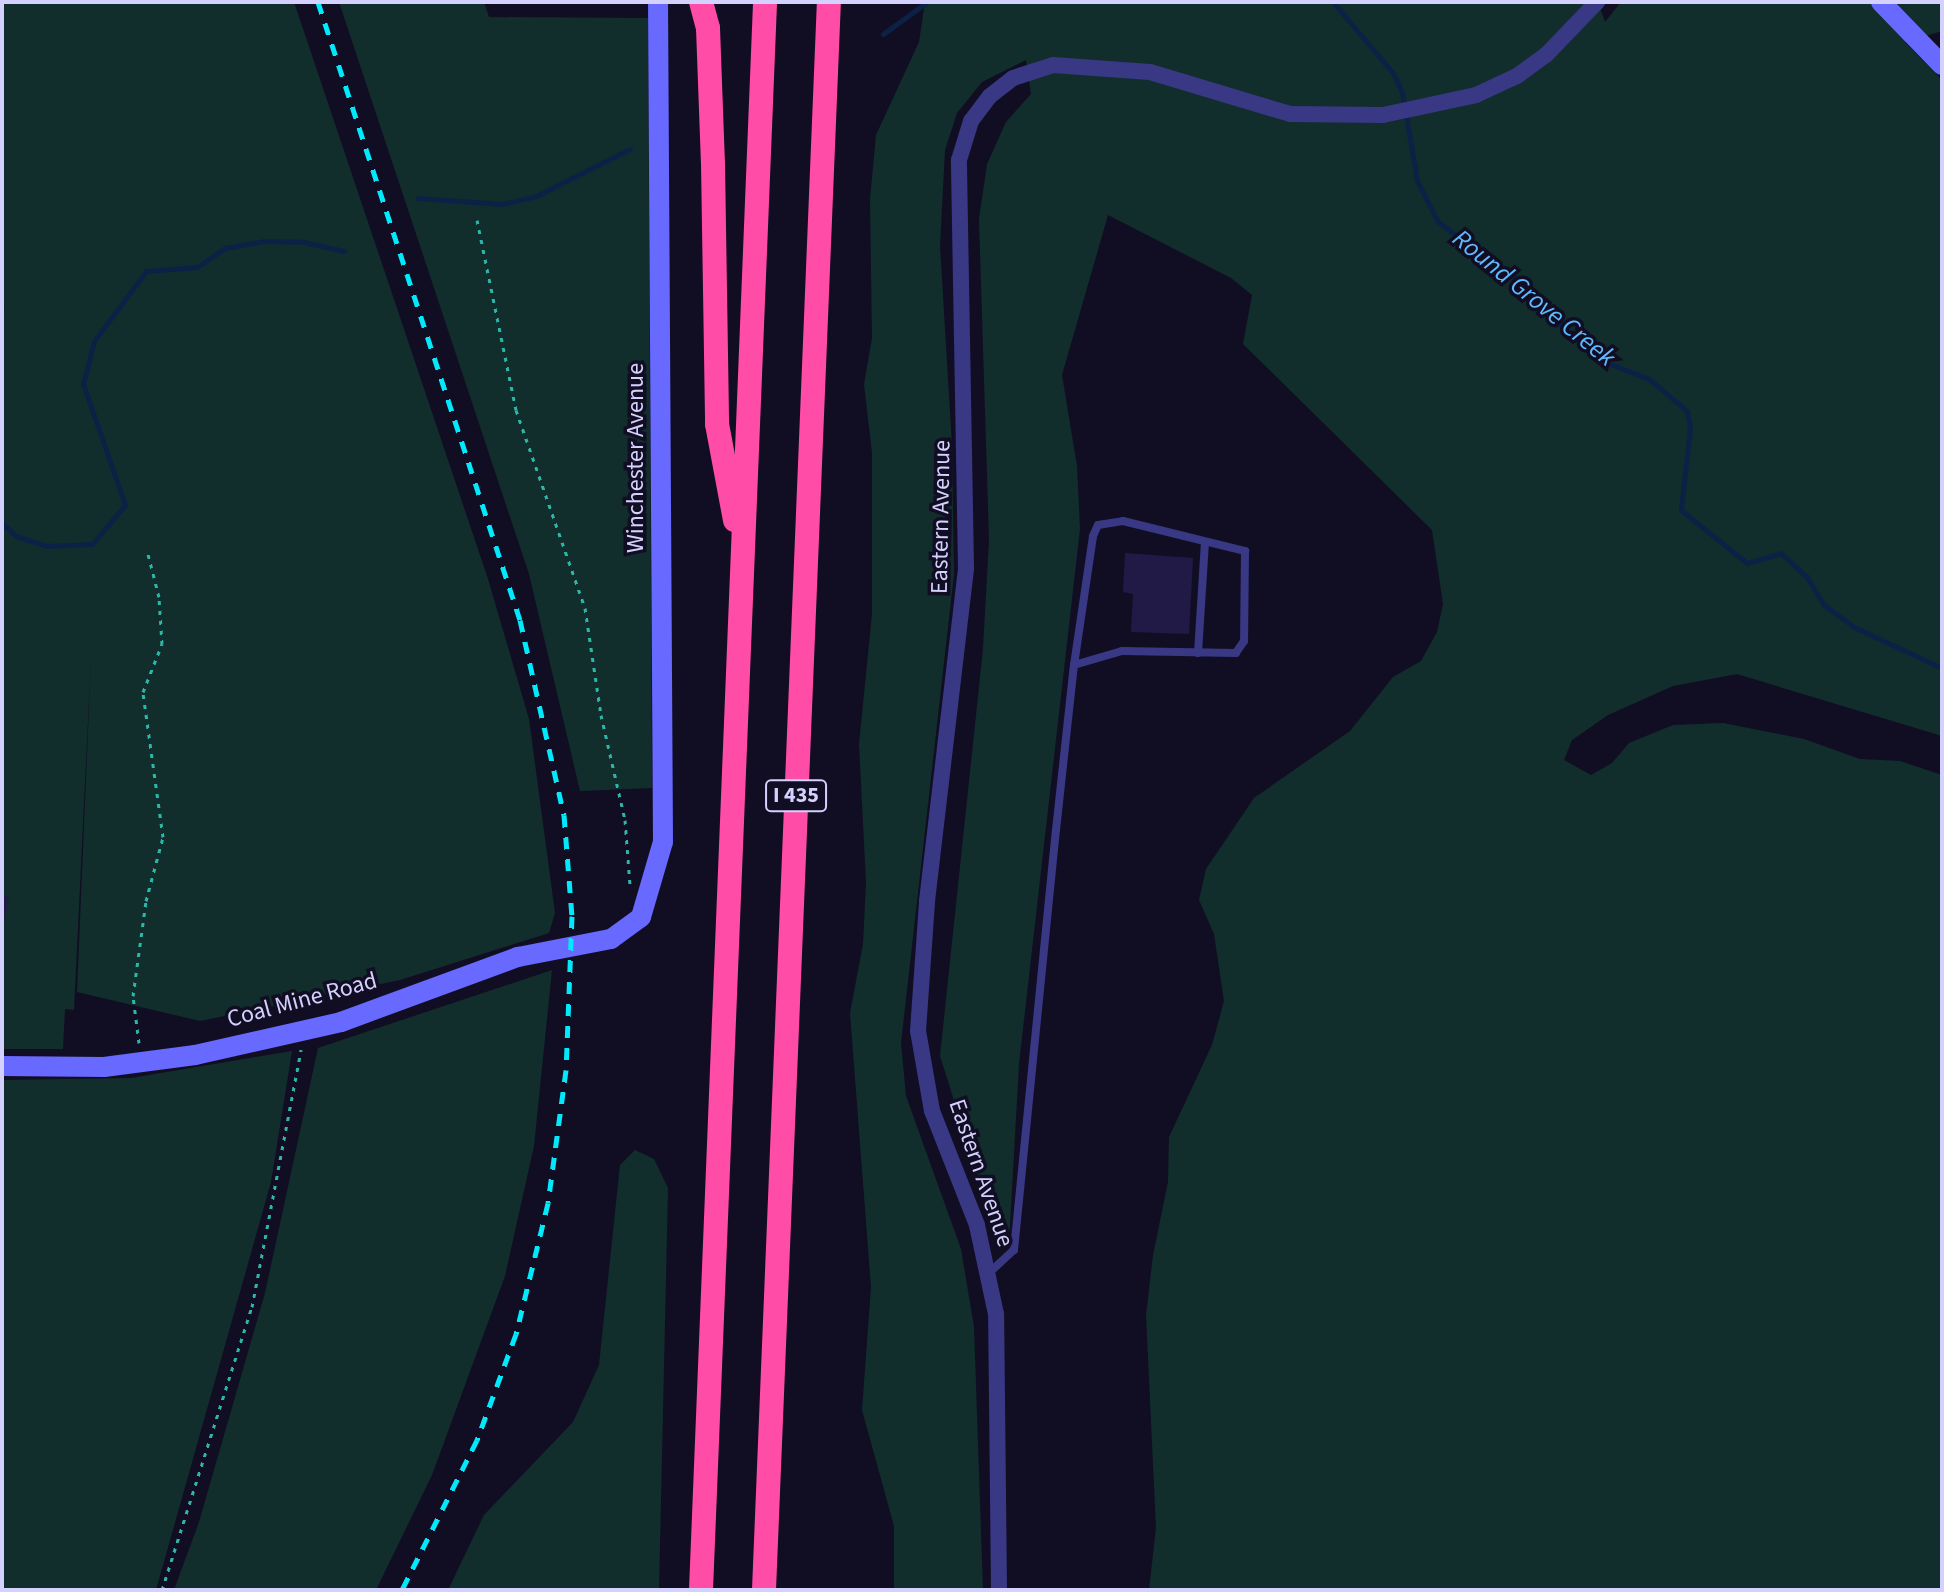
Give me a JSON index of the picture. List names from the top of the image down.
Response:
{
  "streets": {
    "highway": ["I 435"],
    "street": ["Winchester Avenue", "Eastern Avenue", "Coal Mine Road"]
  },
  "crossings": [
    ["Winchester Avenue", "Coal Mine Road"]
  ],
  "water": ["Round Grove Creek"]
}
